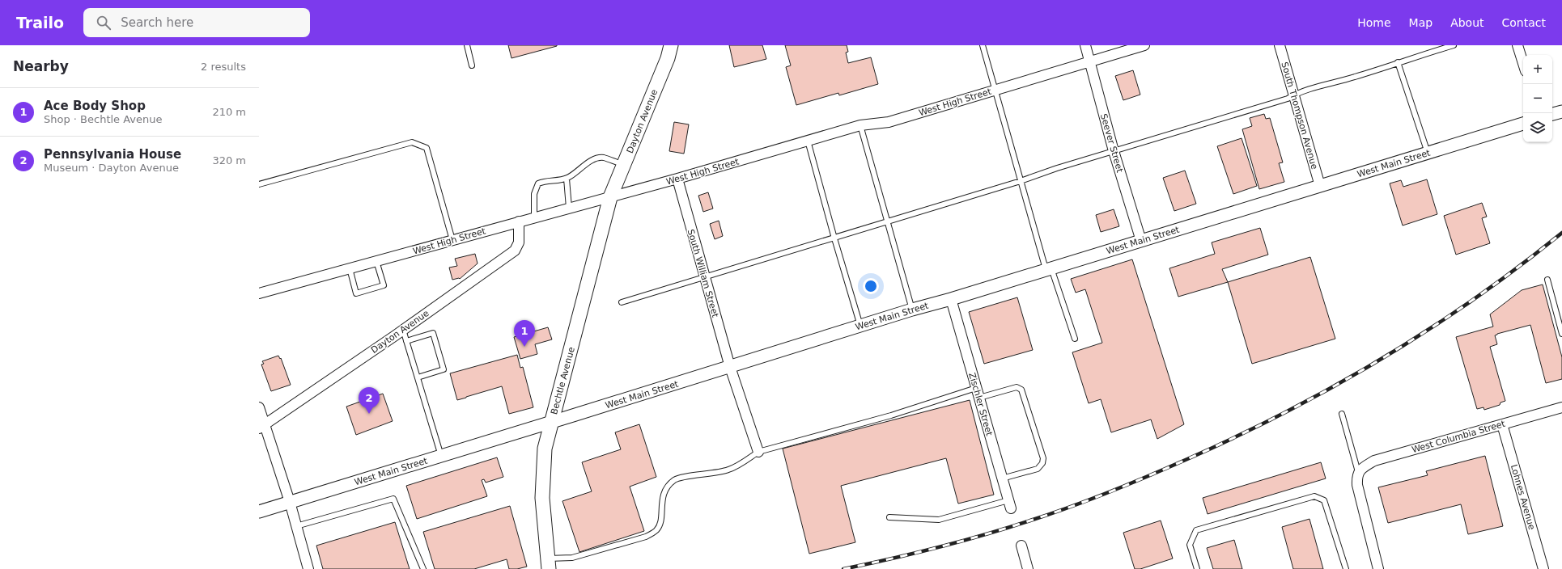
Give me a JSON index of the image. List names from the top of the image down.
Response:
{
  "streets": {
    "main road": ["Dayton Avenue", "Bechtle Avenue"],
    "street": [
      "West High Street",
      "South Thompson Avenue",
      "Seever Street",
      "West Main Street",
      "South William Street",
      "Zischler Street",
      "West Columbia Street",
      "Lohnes Avenue"
    ]
  },
  "crossings": [
    ["West High Street", "Dayton Avenue"],
    ["West High Street", "Seever Street"],
    ["West High Street", "South William Street"],
    ["West High Street", "Bechtle Avenue"],
    ["South Thompson Avenue", "West Main Street"],
    ["Dayton Avenue", "Bechtle Avenue"],
    ["Seever Street", "West Main Street"],
    ["West Main Street", "South William Street"],
    ["West Main Street", "Bechtle Avenue"],
    ["West Main Street", "Zischler Street"],
    ["West Columbia Street", "Lohnes Avenue"]
  ],
  "page": {
    "header": "Trailo",
    "search": "Search here",
    "nav": [
      "Home",
      "Map",
      "About",
      "Contact"
    ],
    "heading": ["Nearby", "2 results"],
    "map_buttons": ["+", "−"],
    "list": [
      {
        "mark": "1",
        "name": "Ace Body Shop",
        "note": "Shop · Bechtle Avenue",
        "value": "210 m"
      },
      {
        "mark": "2",
        "name": "Pennsylvania House",
        "note": "Museum · Dayton Avenue",
        "value": "320 m"
      }
    ],
    "pins": ["1", "2"]
  }
}
